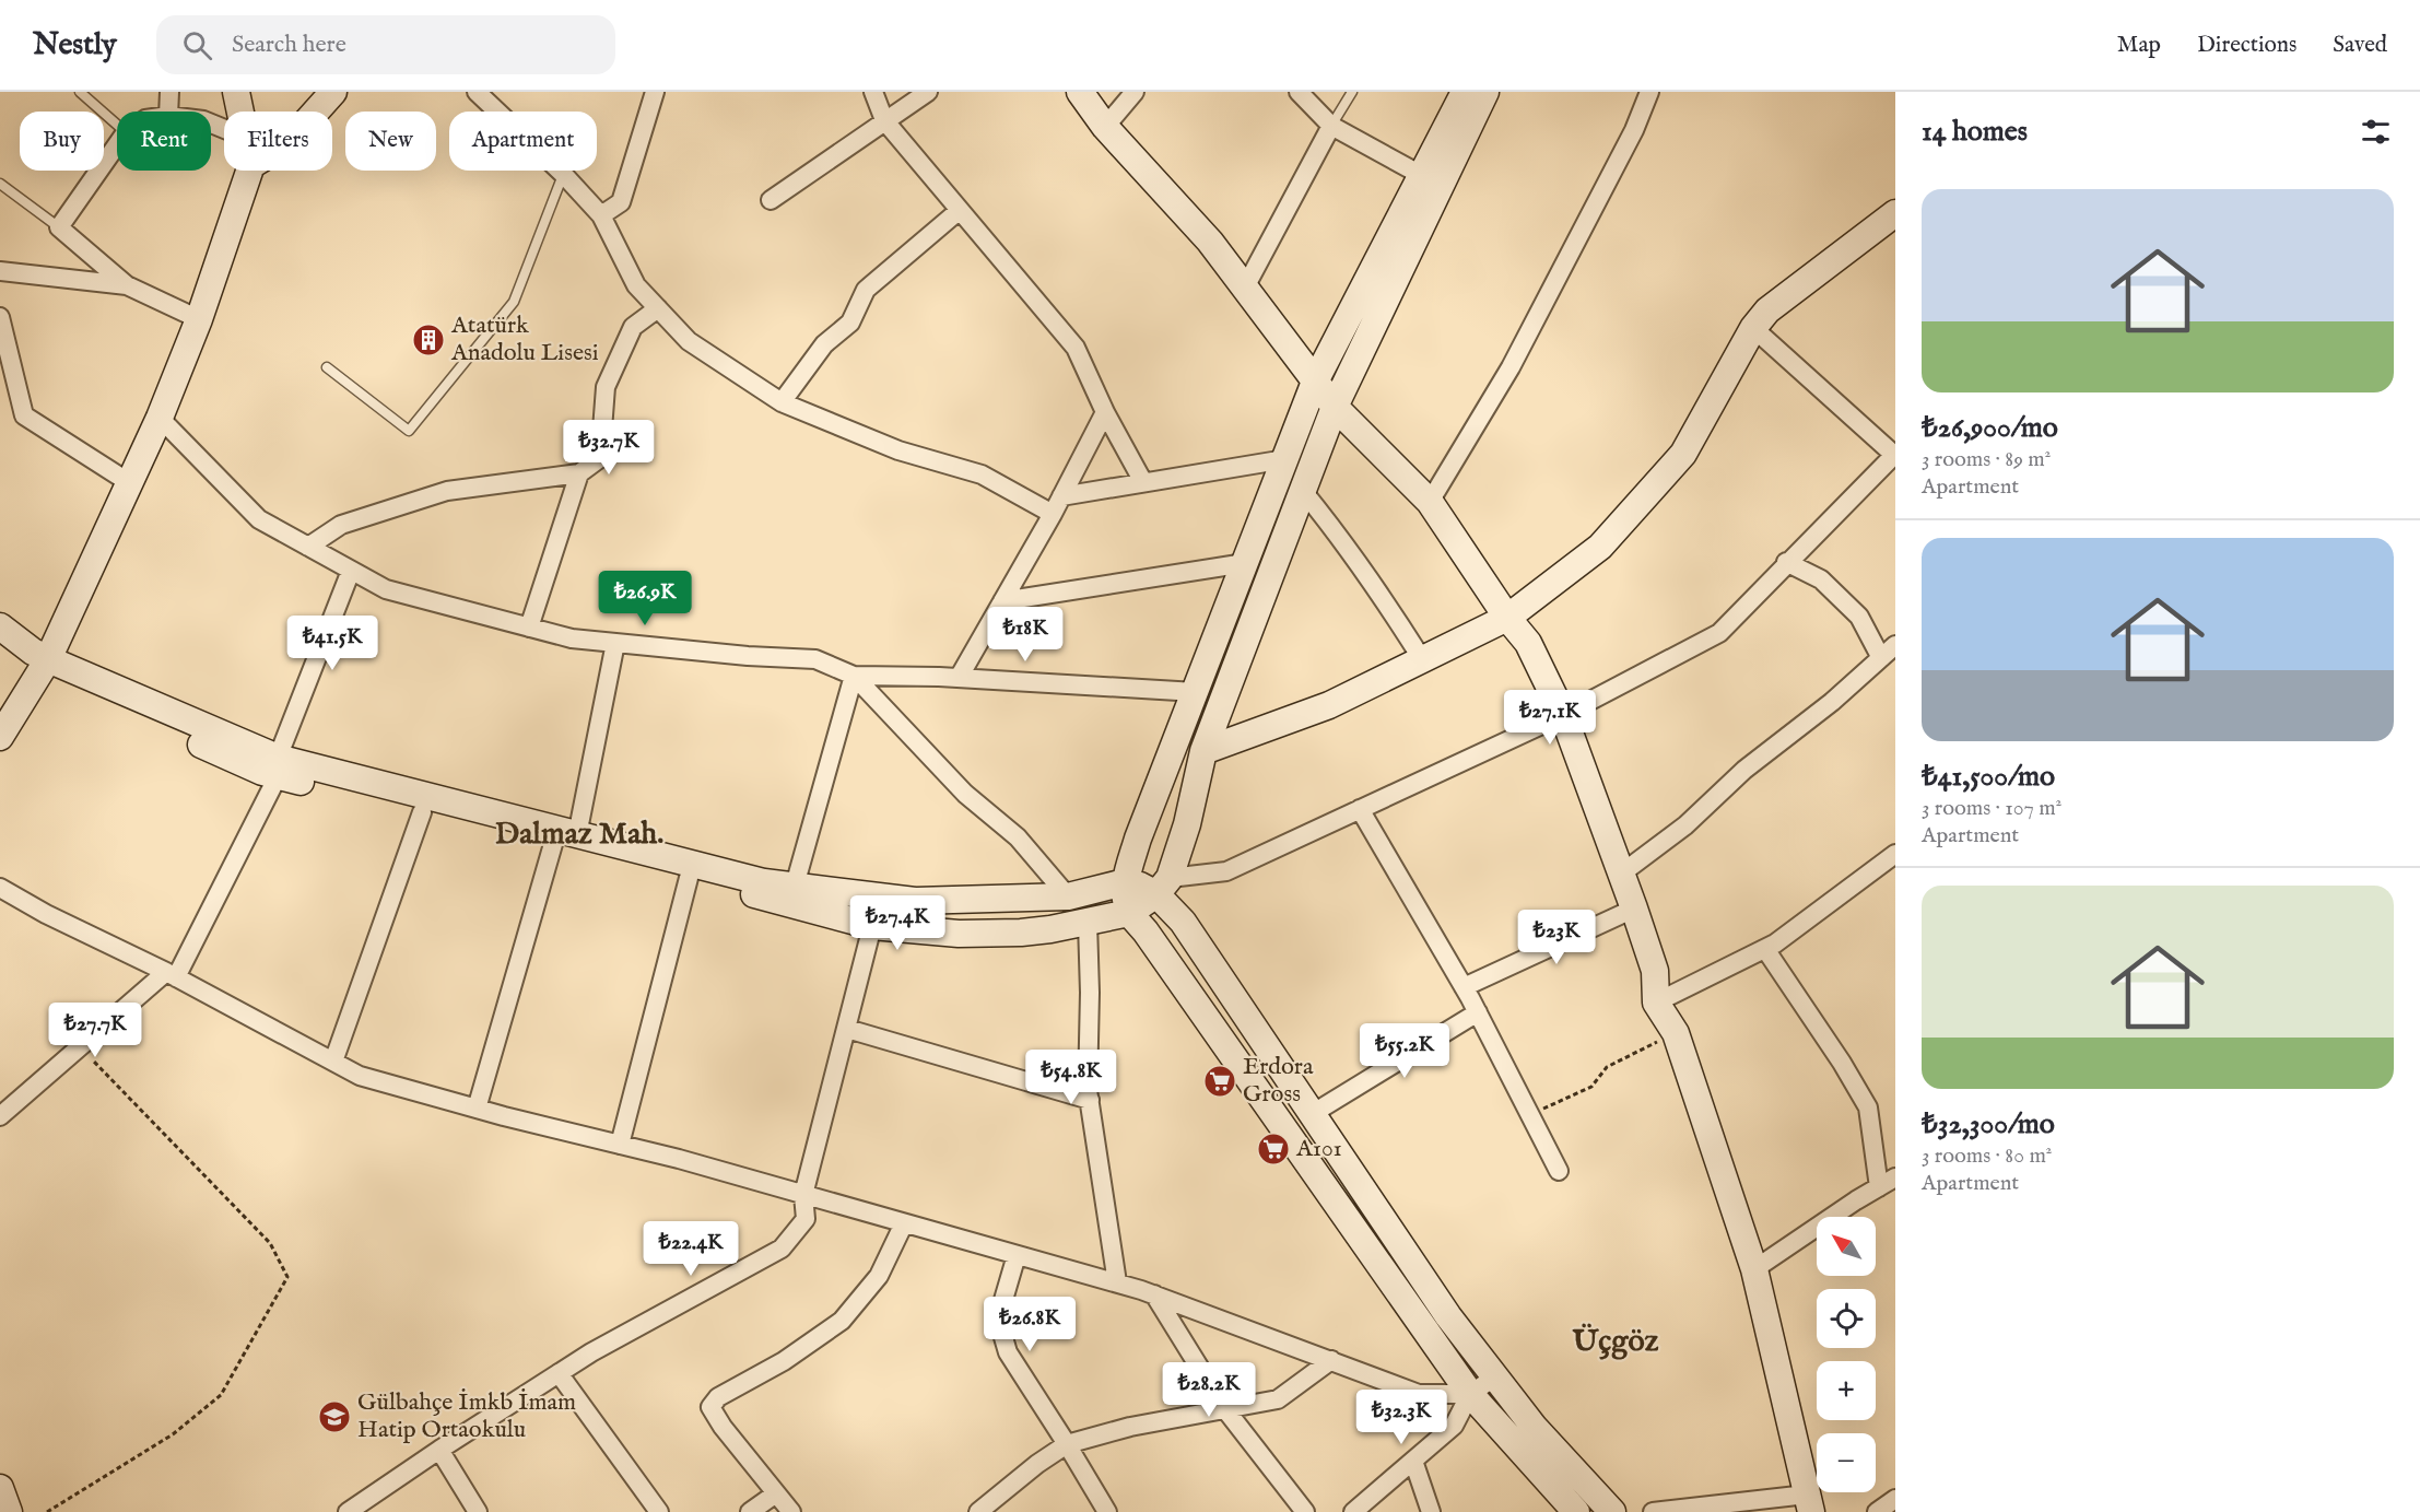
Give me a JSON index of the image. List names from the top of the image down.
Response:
{
  "districts": ["Dalmaz Mah.", "Üçgöz"],
  "places": {
    "building": ["Atatürk Anadolu Lisesi"],
    "supermarket": ["Erdora Gross", "A101"],
    "school or university": ["Gülbahçe İmkb İmam Hatip Ortaokulu"]
  },
  "north": "top left",
  "page": {
    "header": "Nestly",
    "search": "Search here",
    "nav": ["Map", "Directions", "Saved"],
    "heading": "14 homes",
    "chip": [
      "Buy",
      "Rent",
      "Filters",
      "New",
      "Apartment"
    ],
    "list": [
      {
        "name": "₺26,900/mo",
        "note": "3 rooms · 89 m² · Apartment"
      },
      {
        "name": "₺41,500/mo",
        "note": "3 rooms · 107 m² · Apartment"
      },
      {
        "name": "₺32,300/mo",
        "note": "3 rooms · 80 m² · Apartment"
      }
    ],
    "price": [
      "₺32.7K",
      "₺26.9K",
      "₺18K",
      "₺41.5K",
      "₺27.1K",
      "₺27.4K",
      "₺23K",
      "₺27.7K",
      "₺55.2K",
      "₺54.8K",
      "₺22.4K",
      "₺26.8K",
      "₺28.2K",
      "₺32.3K"
    ],
    "map_buttons": ["+", "−"]
  }
}
